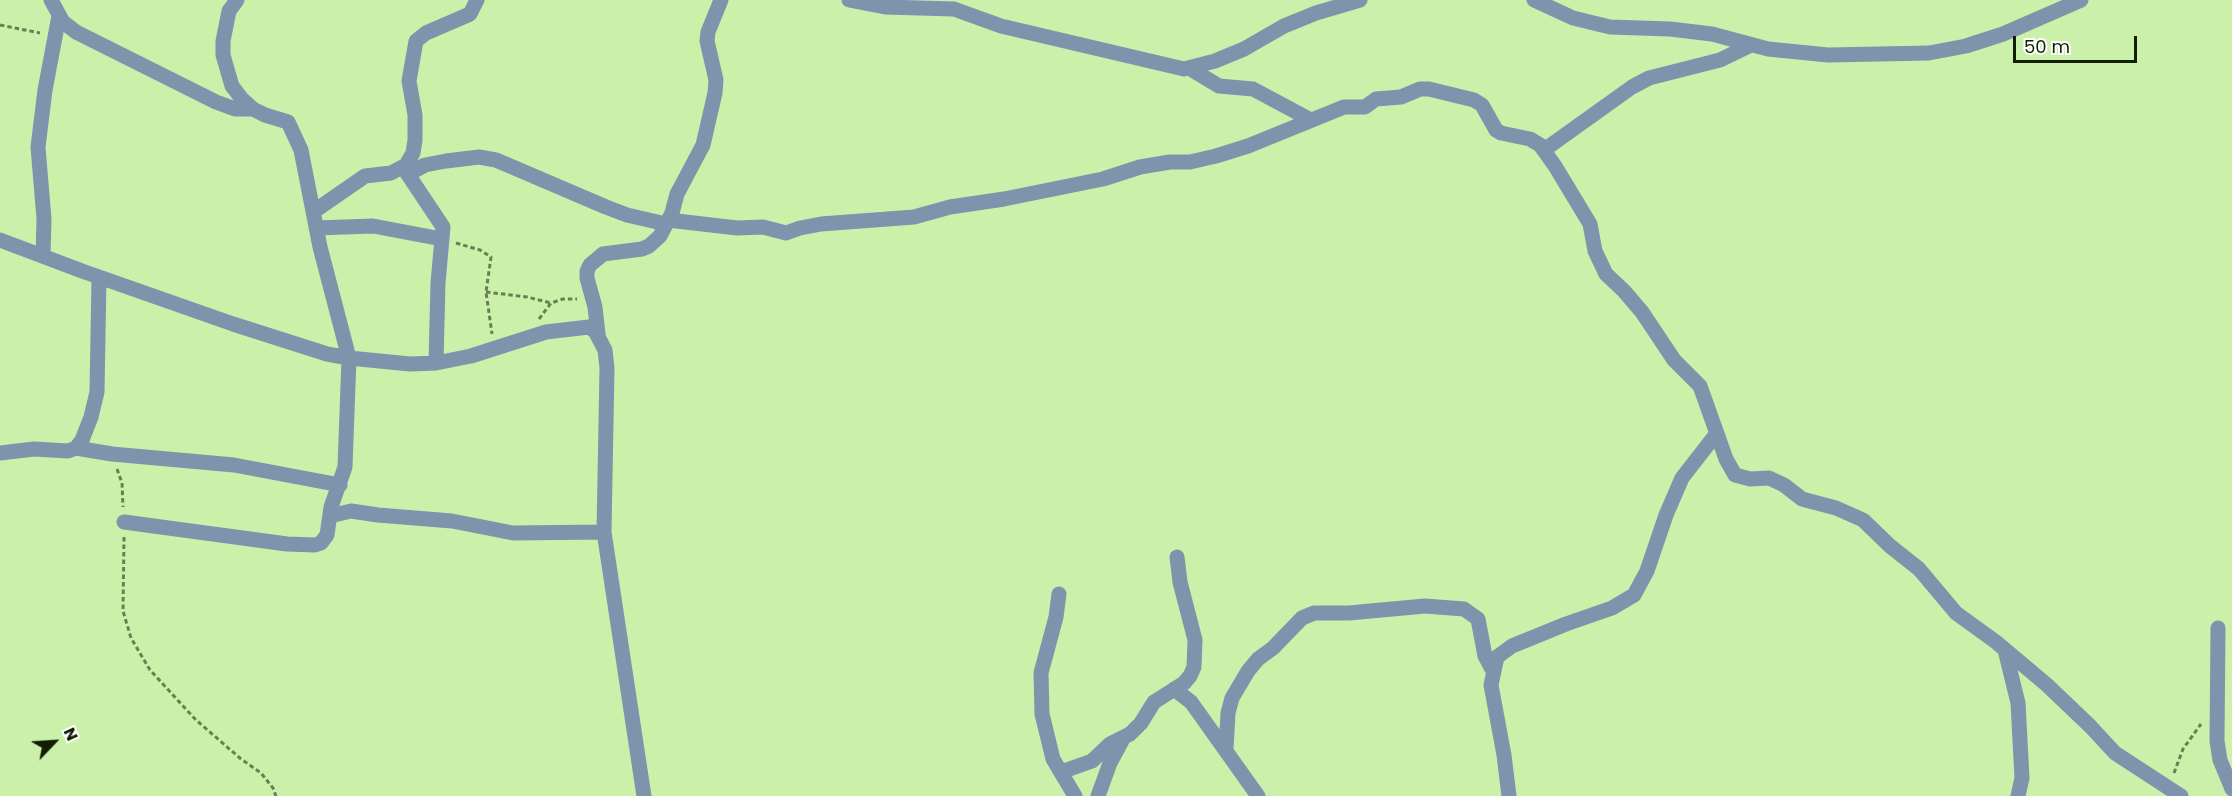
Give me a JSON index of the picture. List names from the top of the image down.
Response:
{
  "scale_bar": "50 m",
  "north": "top right"
}
